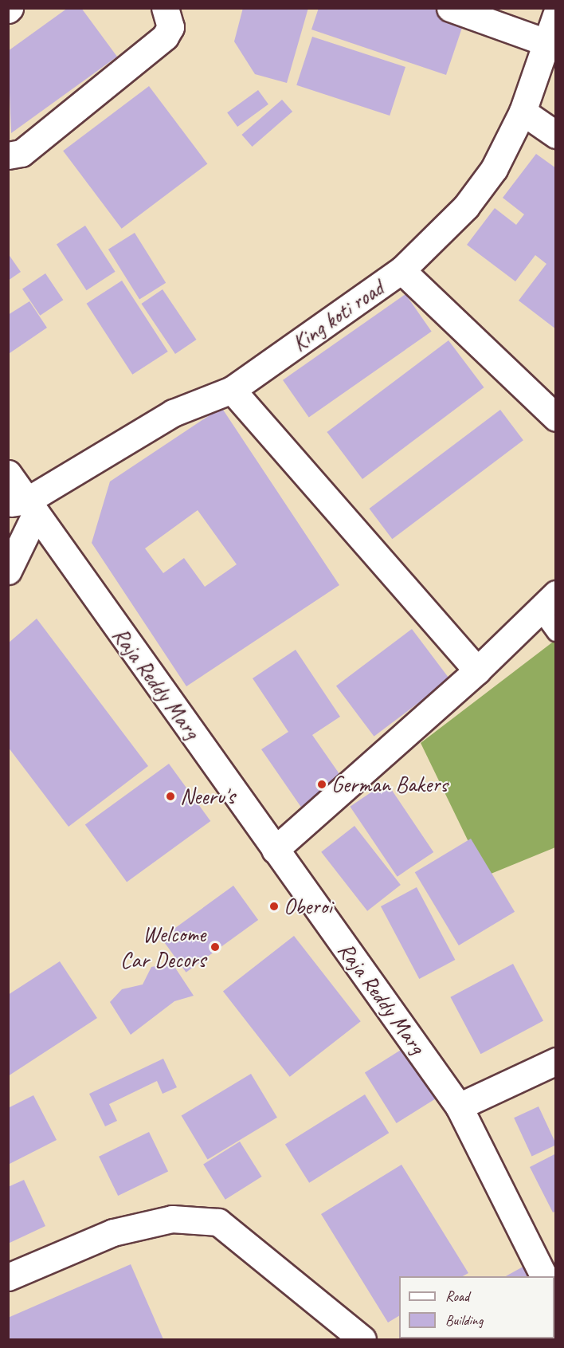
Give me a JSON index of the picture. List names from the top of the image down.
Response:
{
  "streets": {
    "street": ["King koti road", "Raja Reddy Marg"]
  },
  "crossings": [
    ["King koti road", "Raja Reddy Marg"]
  ],
  "places": [
    "German Bakers",
    "Neeru's",
    "Oberoi",
    "Welcome Car Decors"
  ],
  "legend": ["Road", "Building"]
}
